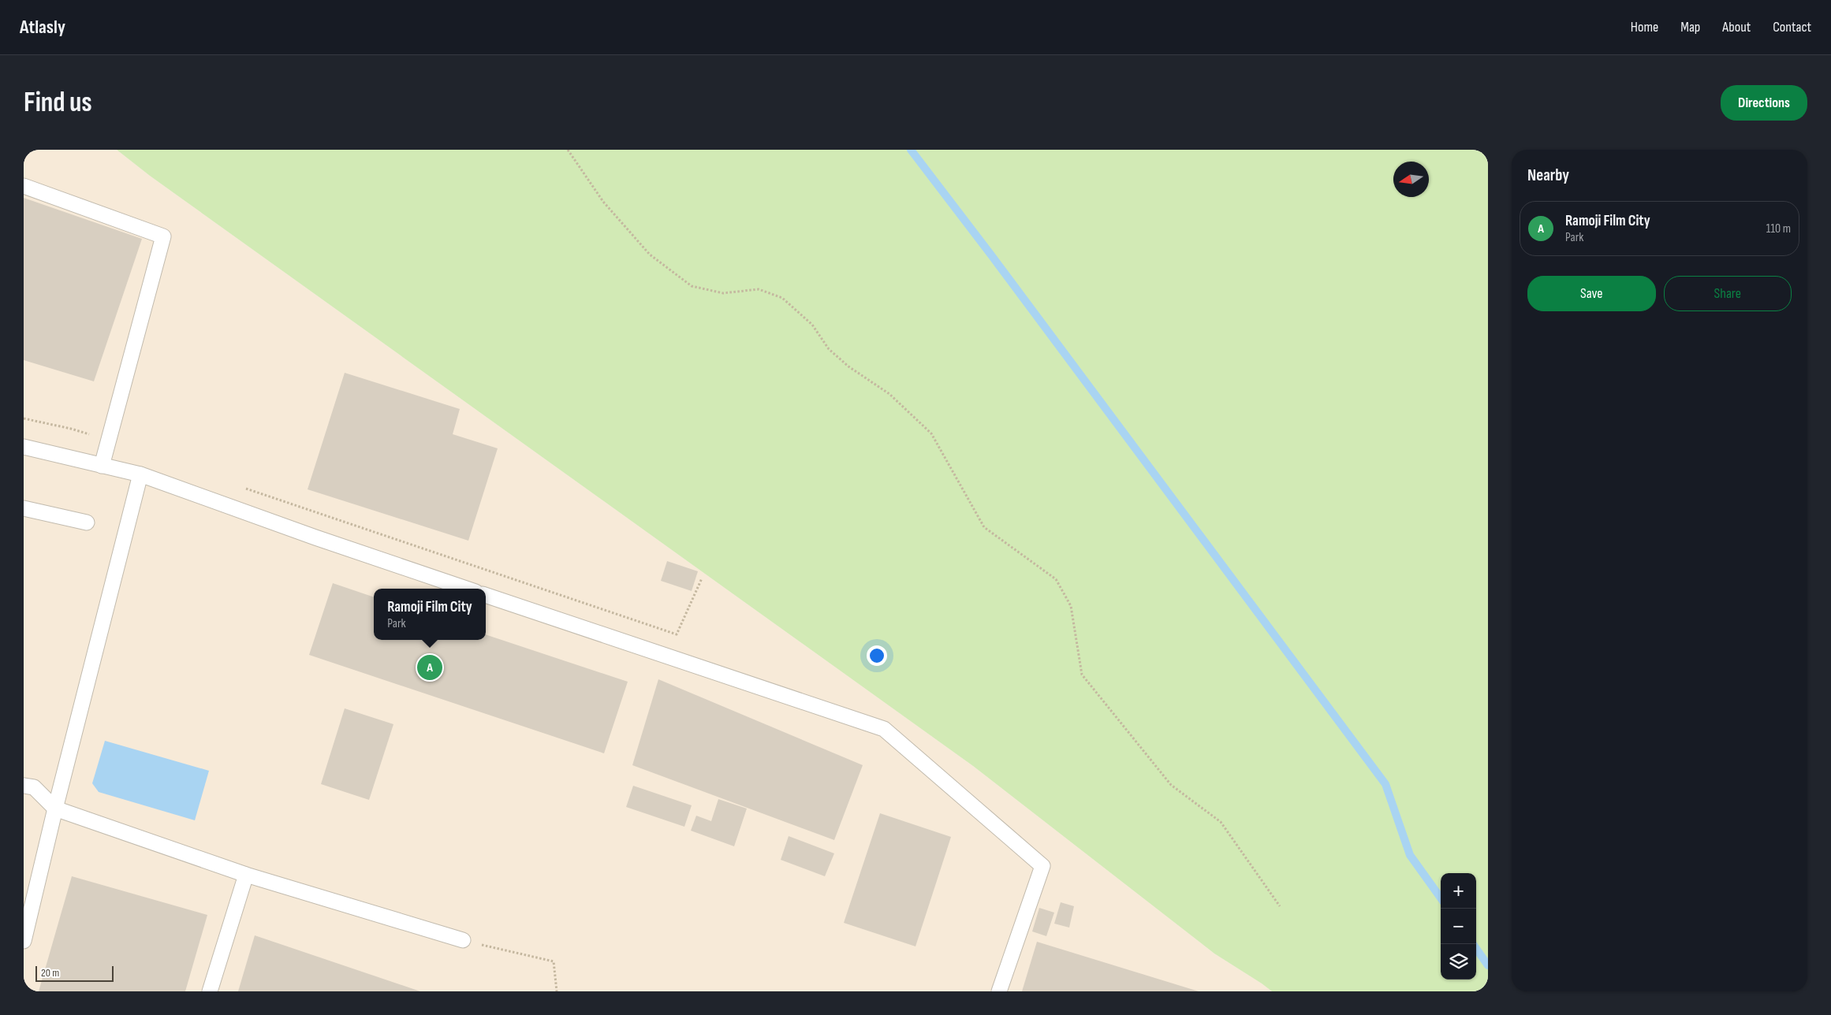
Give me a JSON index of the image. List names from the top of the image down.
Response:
{
  "scale_bar": "20 m",
  "north": "left",
  "page": {
    "header": "Atlasly",
    "nav": [
      "Home",
      "Map",
      "About",
      "Contact"
    ],
    "buttons": [
      "Directions",
      ["Save", "Share"]
    ],
    "title": "Find us",
    "heading": "Nearby",
    "list": [
      {
        "mark": "A",
        "name": "Ramoji Film City",
        "note": "Park",
        "value": "110 m"
      }
    ],
    "popup": ["Ramoji Film City", "Park"],
    "pins": "A",
    "map_buttons": ["+", "−"],
    "scale": "20 m"
  }
}
